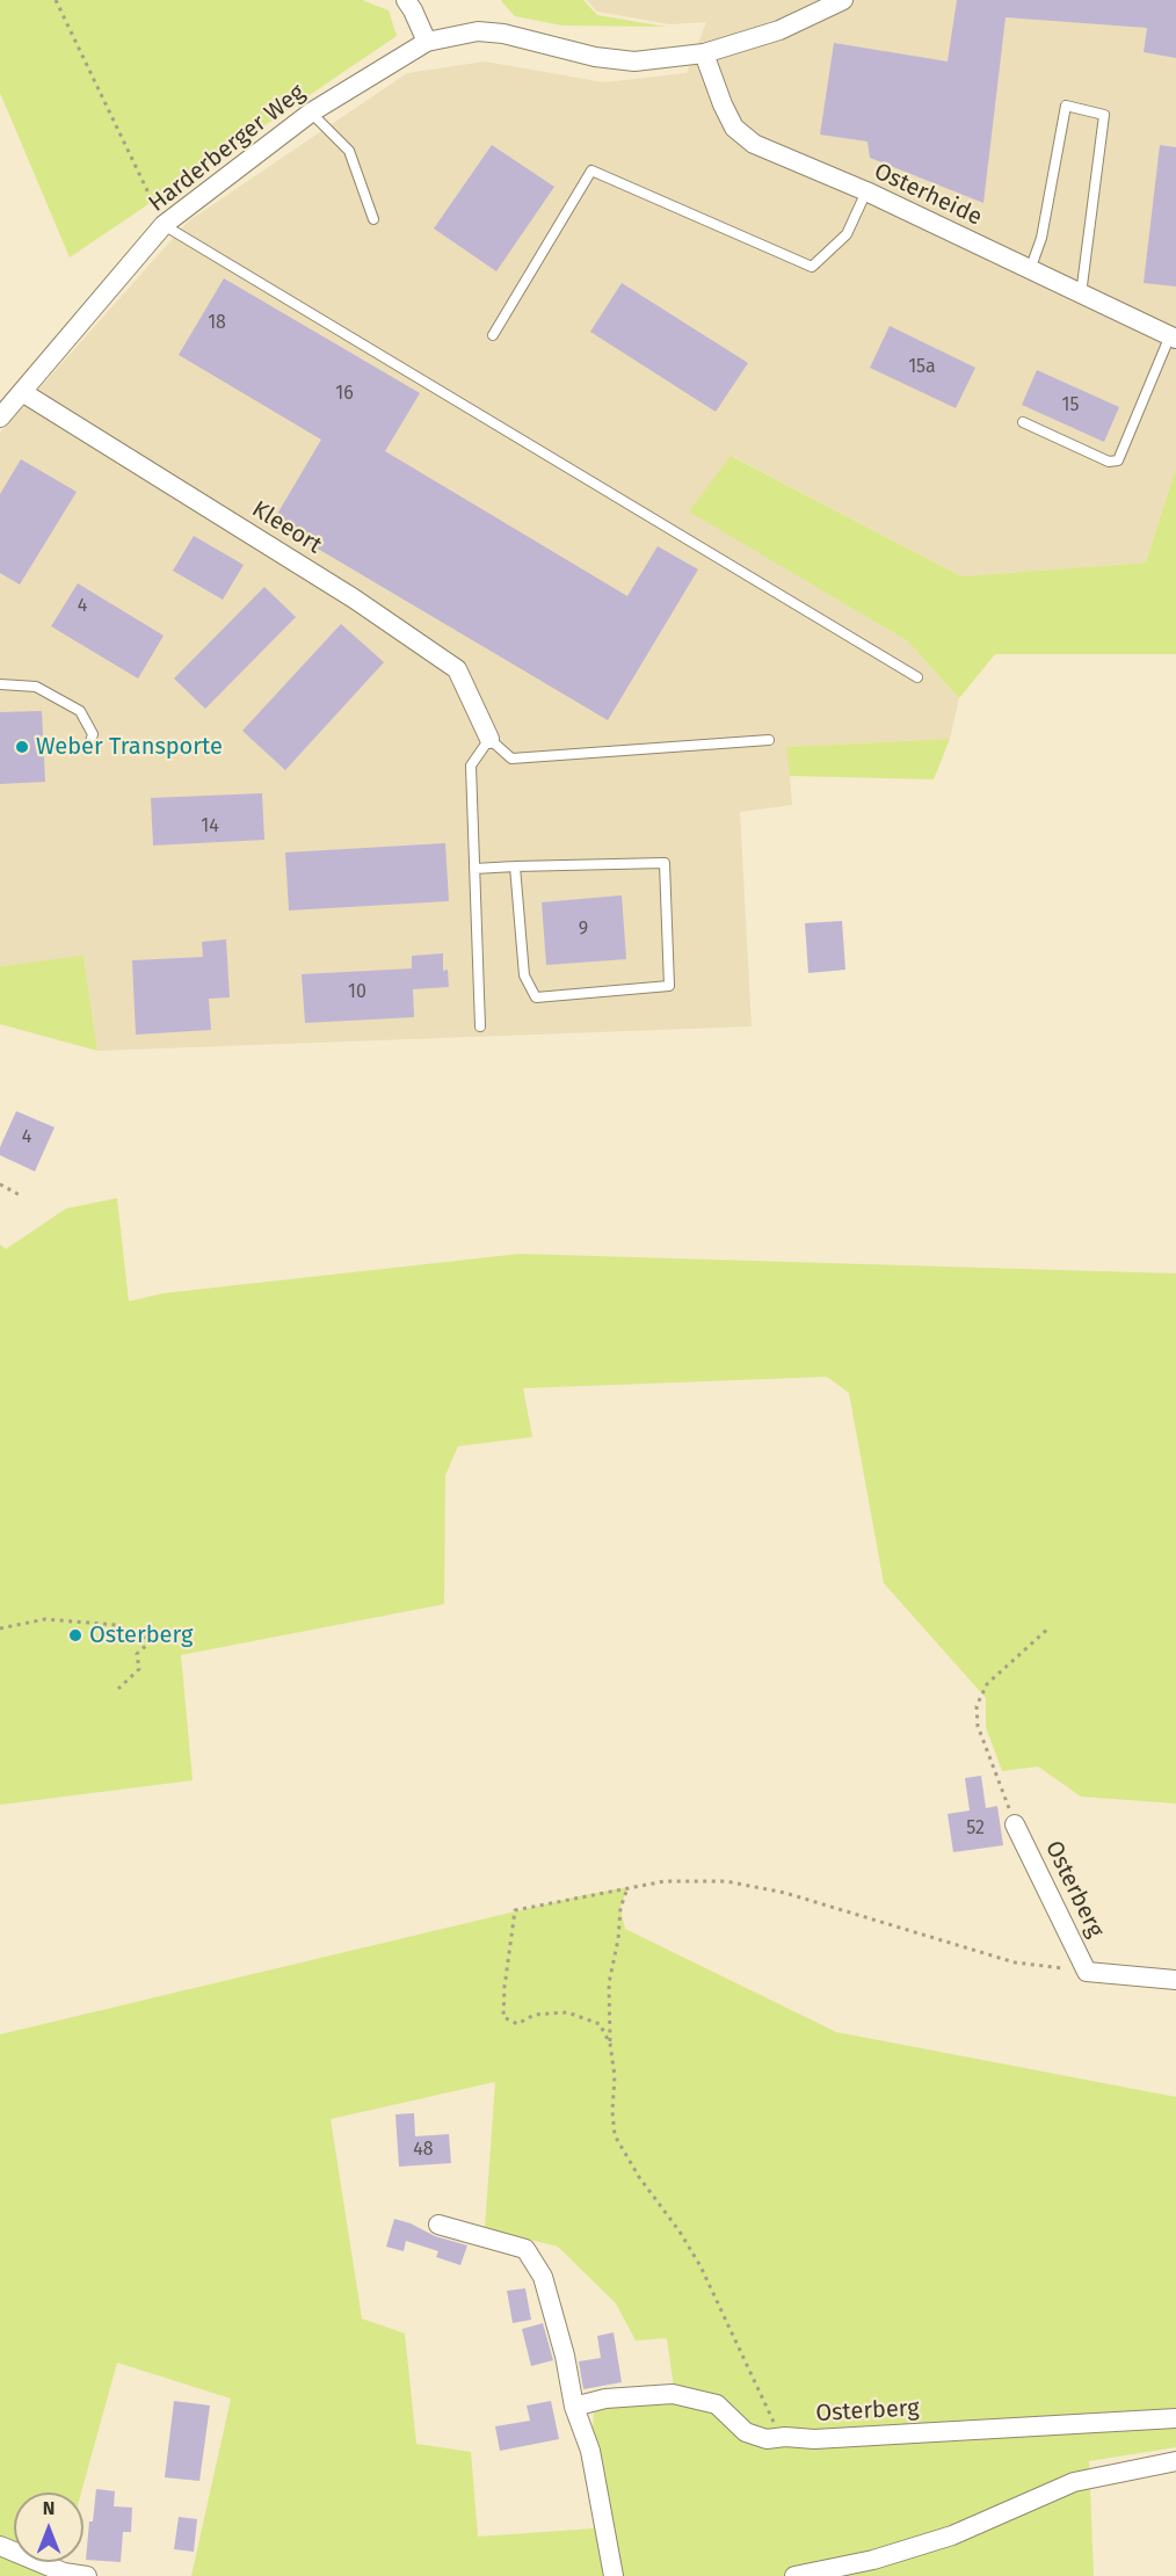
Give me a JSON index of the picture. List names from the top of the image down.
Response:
{
  "streets": {
    "street": [
      "Harderberger Weg",
      "Osterheide",
      "Kleeort",
      "Osterberg"
    ]
  },
  "crossings": [
    ["Harderberger Weg", "Osterheide"],
    ["Harderberger Weg", "Kleeort"]
  ],
  "places": ["Weber Transporte", "Osterberg"],
  "house_numbers": [
    "18",
    "15a",
    "16",
    "15",
    "4",
    "14",
    "9",
    "10",
    "4",
    "52",
    "48"
  ],
  "north": "top"
}
